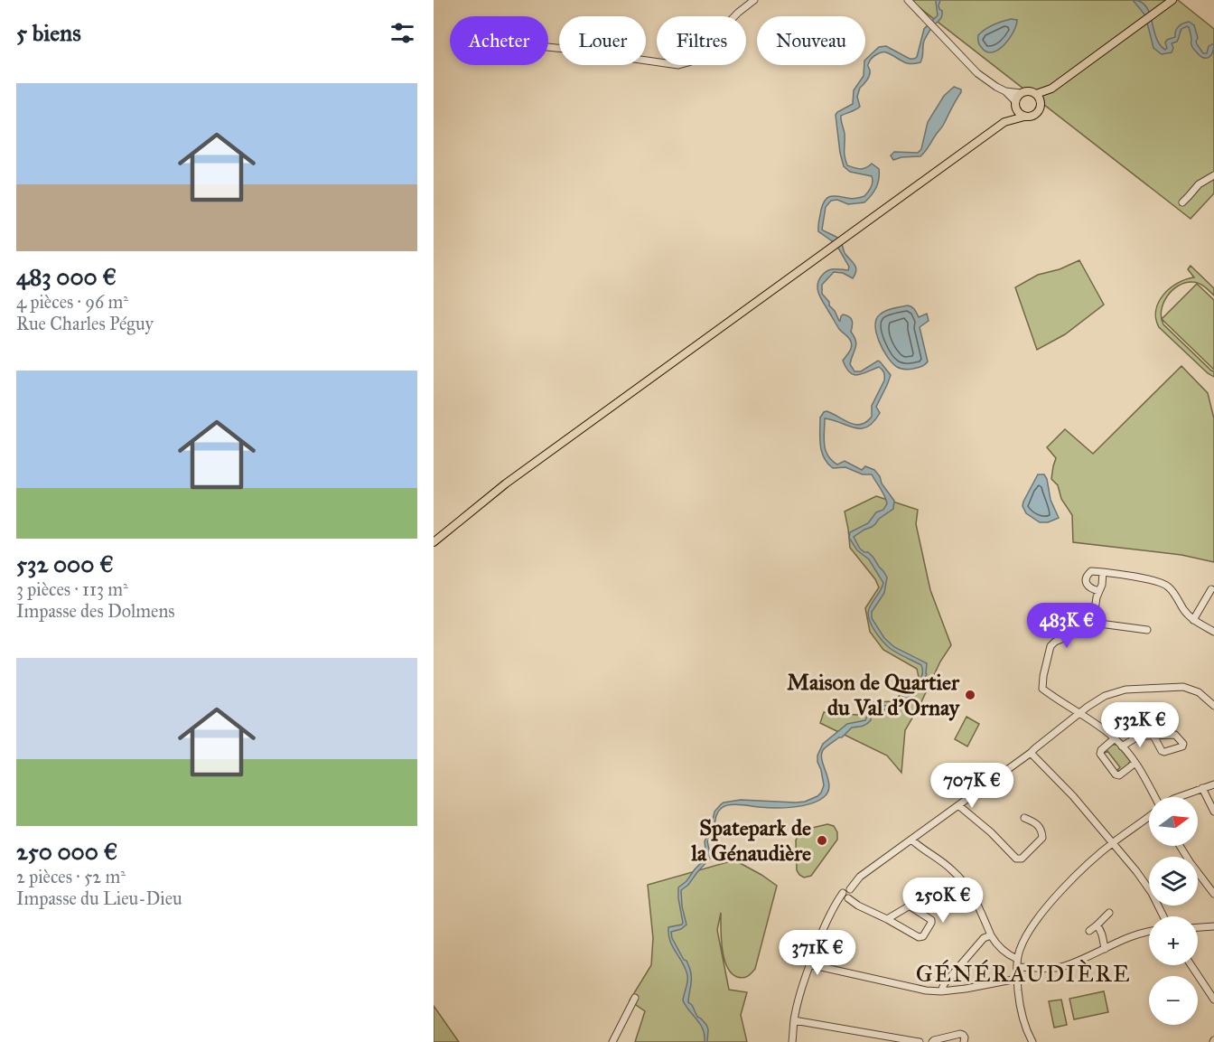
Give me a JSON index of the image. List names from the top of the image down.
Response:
{
  "districts": ["GÉNÉRAUDIÈRE"],
  "places": ["Maison de Quartier du Val d'Ornay", "Spatepark de la Génaudière"],
  "north": "right",
  "page": {
    "heading": "5 biens",
    "chip": [
      "Acheter",
      "Louer",
      "Filtres",
      "Nouveau"
    ],
    "list": [
      {
        "name": "483 000 €",
        "note": "4 pièces · 96 m² · Rue Charles Péguy"
      },
      {
        "name": "532 000 €",
        "note": "3 pièces · 113 m² · Impasse des Dolmens"
      },
      {
        "name": "250 000 €",
        "note": "2 pièces · 52 m² · Impasse du Lieu-Dieu"
      }
    ],
    "price": [
      "483K €",
      "532K €",
      "707K €",
      "250K €",
      "371K €"
    ],
    "map_buttons": ["+", "−"]
  }
}
